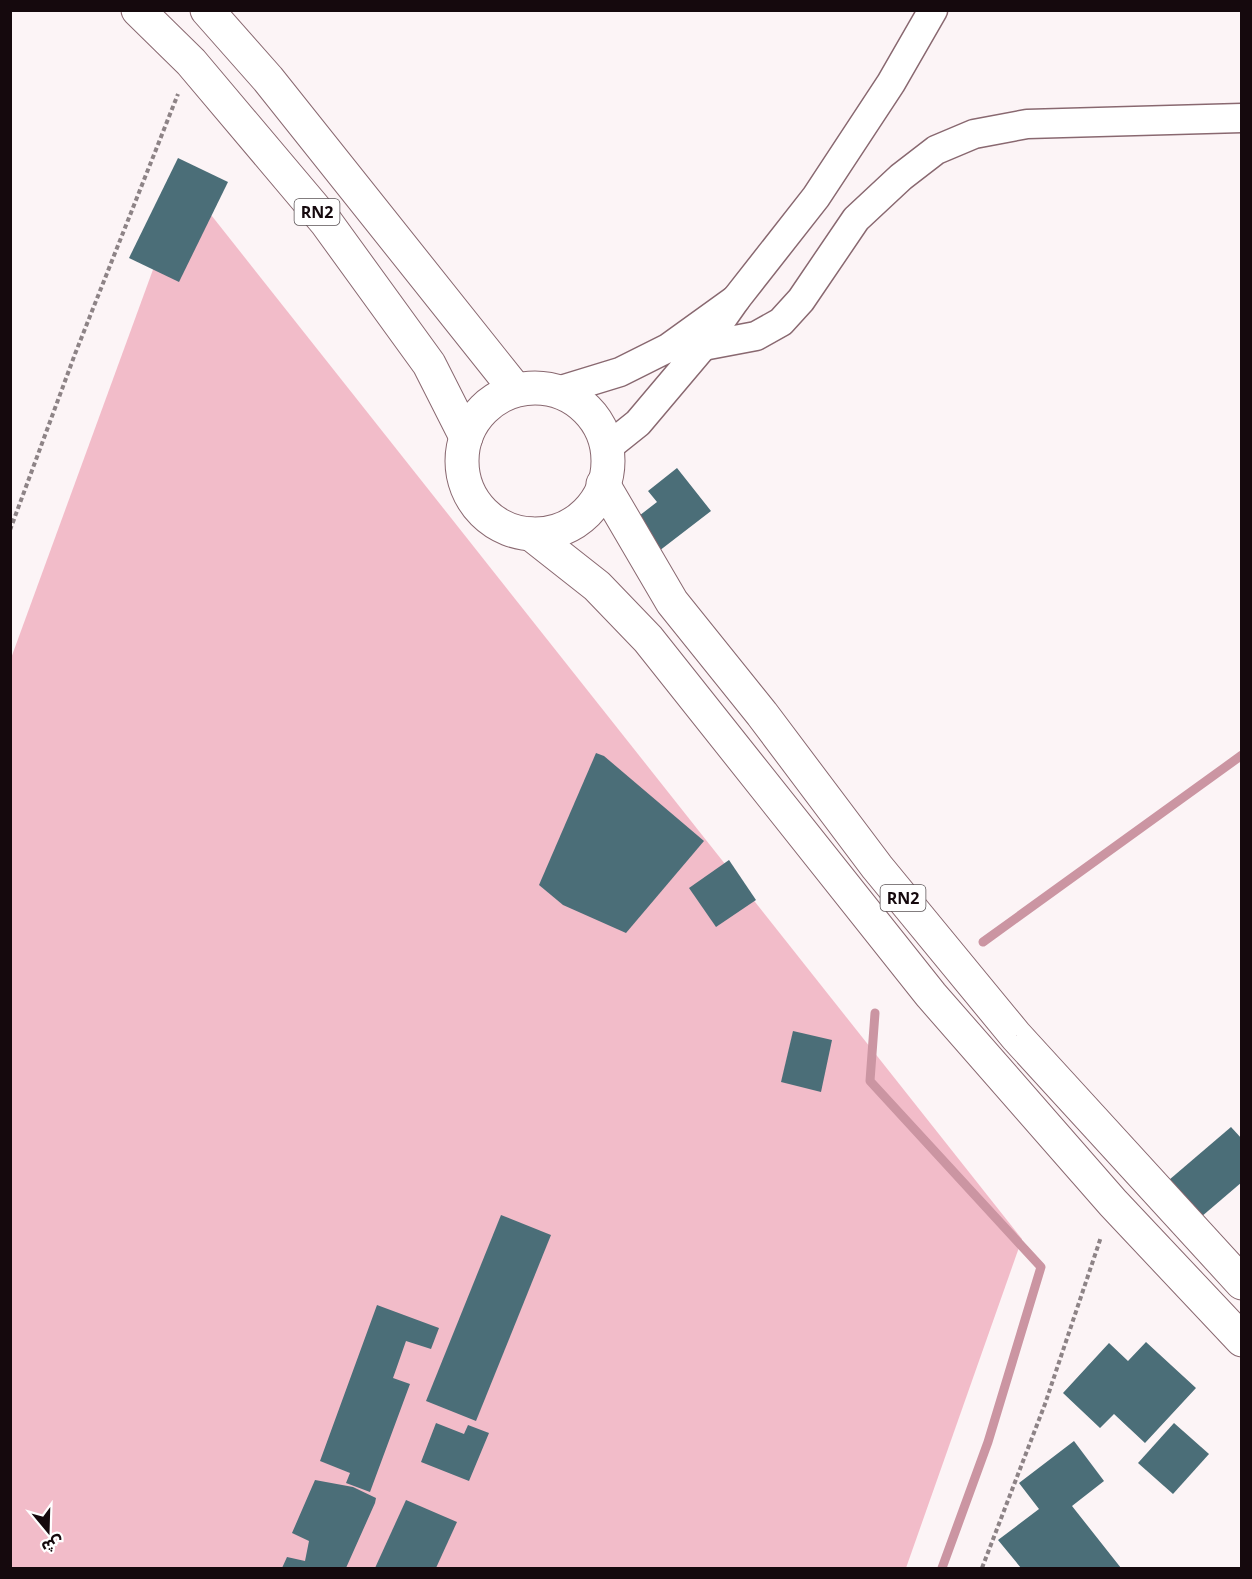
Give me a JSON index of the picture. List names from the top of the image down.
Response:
{
  "streets": {
    "highway": ["RN2"]
  },
  "north": "bottom"
}
